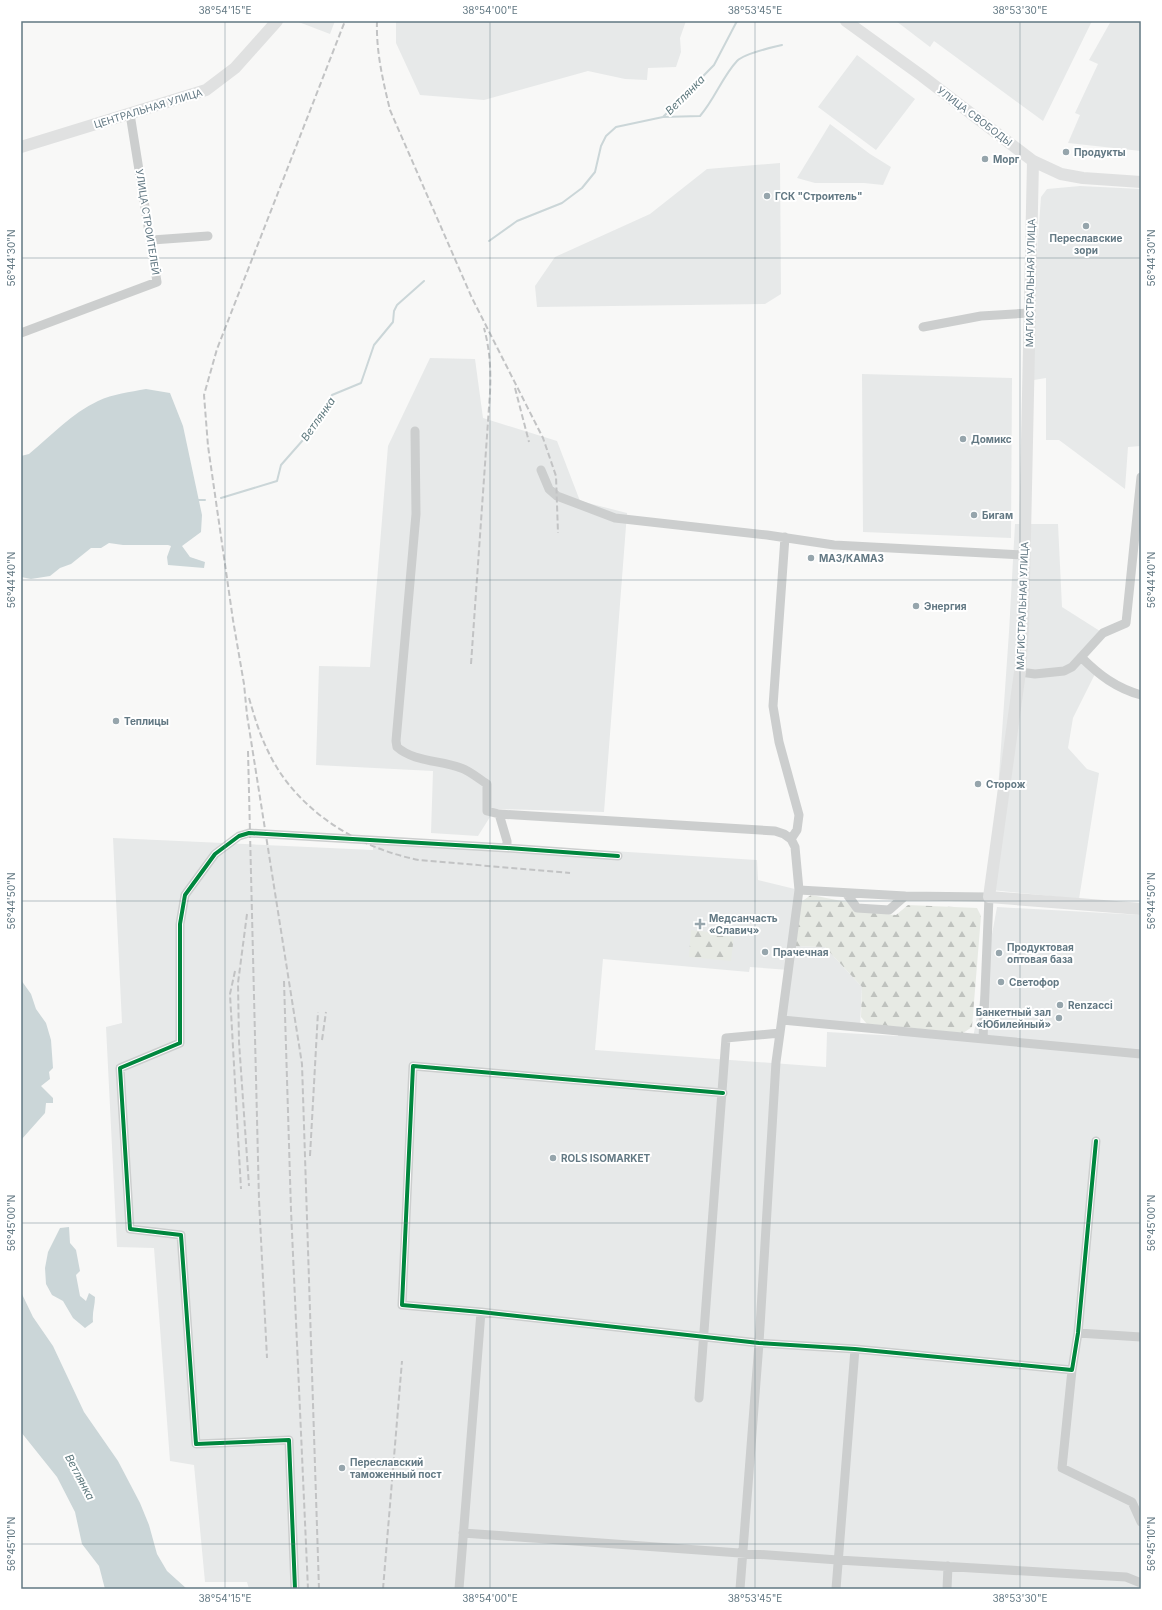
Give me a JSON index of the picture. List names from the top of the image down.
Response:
{
  "streets": {
    "main road": ["ЦЕНТРАЛЬНАЯ УЛИЦА", "УЛИЦА СВОБОДЫ", "МАГИСТРАЛЬНАЯ УЛИЦА"],
    "street": ["УЛИЦА СТРОИТЕЛЕЙ"]
  },
  "crossings": [
    ["ЦЕНТРАЛЬНАЯ УЛИЦА", "УЛИЦА СТРОИТЕЛЕЙ"],
    ["УЛИЦА СВОБОДЫ", "МАГИСТРАЛЬНАЯ УЛИЦА"]
  ],
  "water": ["Ветлянка"],
  "places": {
    "other": [
      "Продукты",
      "Морг",
      "ГСК \"Строитель\"",
      "Переславские зори",
      "Домикс",
      "Бигам",
      "МАЗ/КАМАЗ",
      "Энергия",
      "Теплицы",
      "Сторож",
      "Прачечная",
      "Продуктовая оптовая база",
      "Светофор",
      "Renzacci",
      "Банкетный зал «Юбилейный»",
      "ROLS ISOMARKET",
      "Переславский таможенный пост"
    ],
    "health": ["Медсанчасть «Славич»"]
  },
  "coordinates": [
    "38°54'15\"E",
    "38°54'00\"E",
    "38°53'45\"E",
    "38°53'30\"E",
    "56°44'30\"N",
    "56°44'40\"N",
    "56°44'50\"N",
    "56°45'00\"N",
    "56°45'10\"N"
  ]
}
